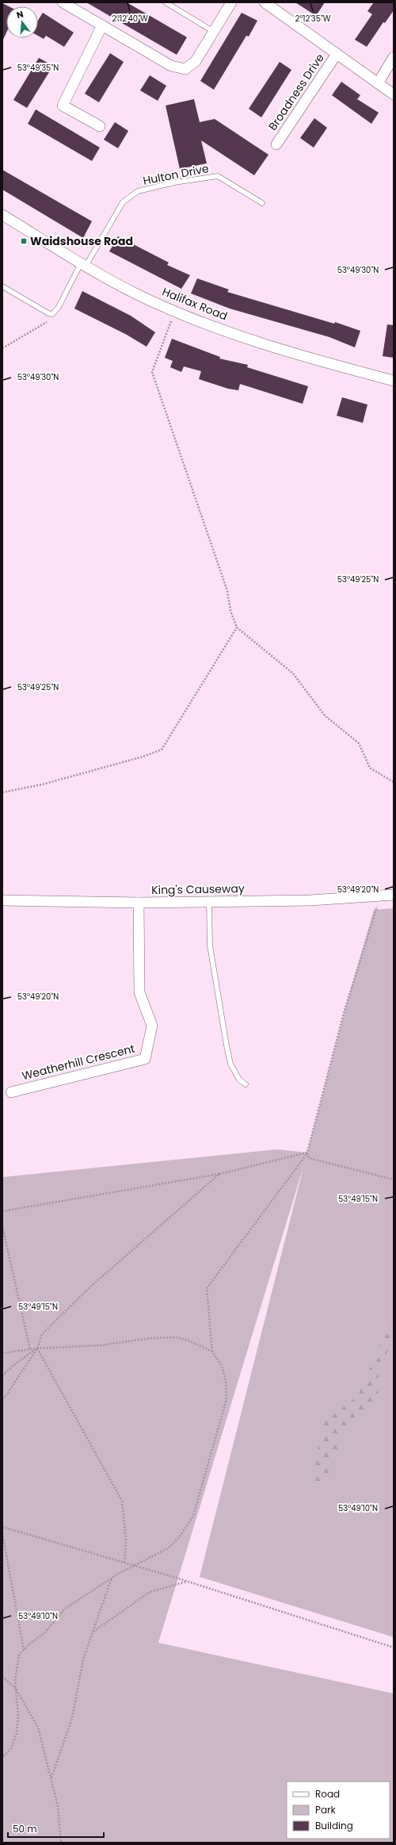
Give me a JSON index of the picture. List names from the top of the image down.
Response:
{
  "streets": {
    "street": [
      "Broadness Drive",
      "Halifax Road",
      "King's Causeway",
      "Weatherhill Crescent"
    ],
    "lane": ["Hulton Drive"]
  },
  "crossings": [
    ["Hulton Drive", "Halifax Road"],
    ["King's Causeway", "Weatherhill Crescent"]
  ],
  "places": {
    "transit": ["Waidshouse Road"]
  },
  "legend": ["Road", "Park", "Building"],
  "scale_bar": "50 m",
  "north": "top",
  "coordinates": [
    "2°12'40\"W",
    "2°12'35\"W",
    "53°49'35\"N",
    "53°49'30\"N",
    "53°49'25\"N",
    "53°49'20\"N",
    "53°49'15\"N",
    "53°49'10\"N"
  ]
}
